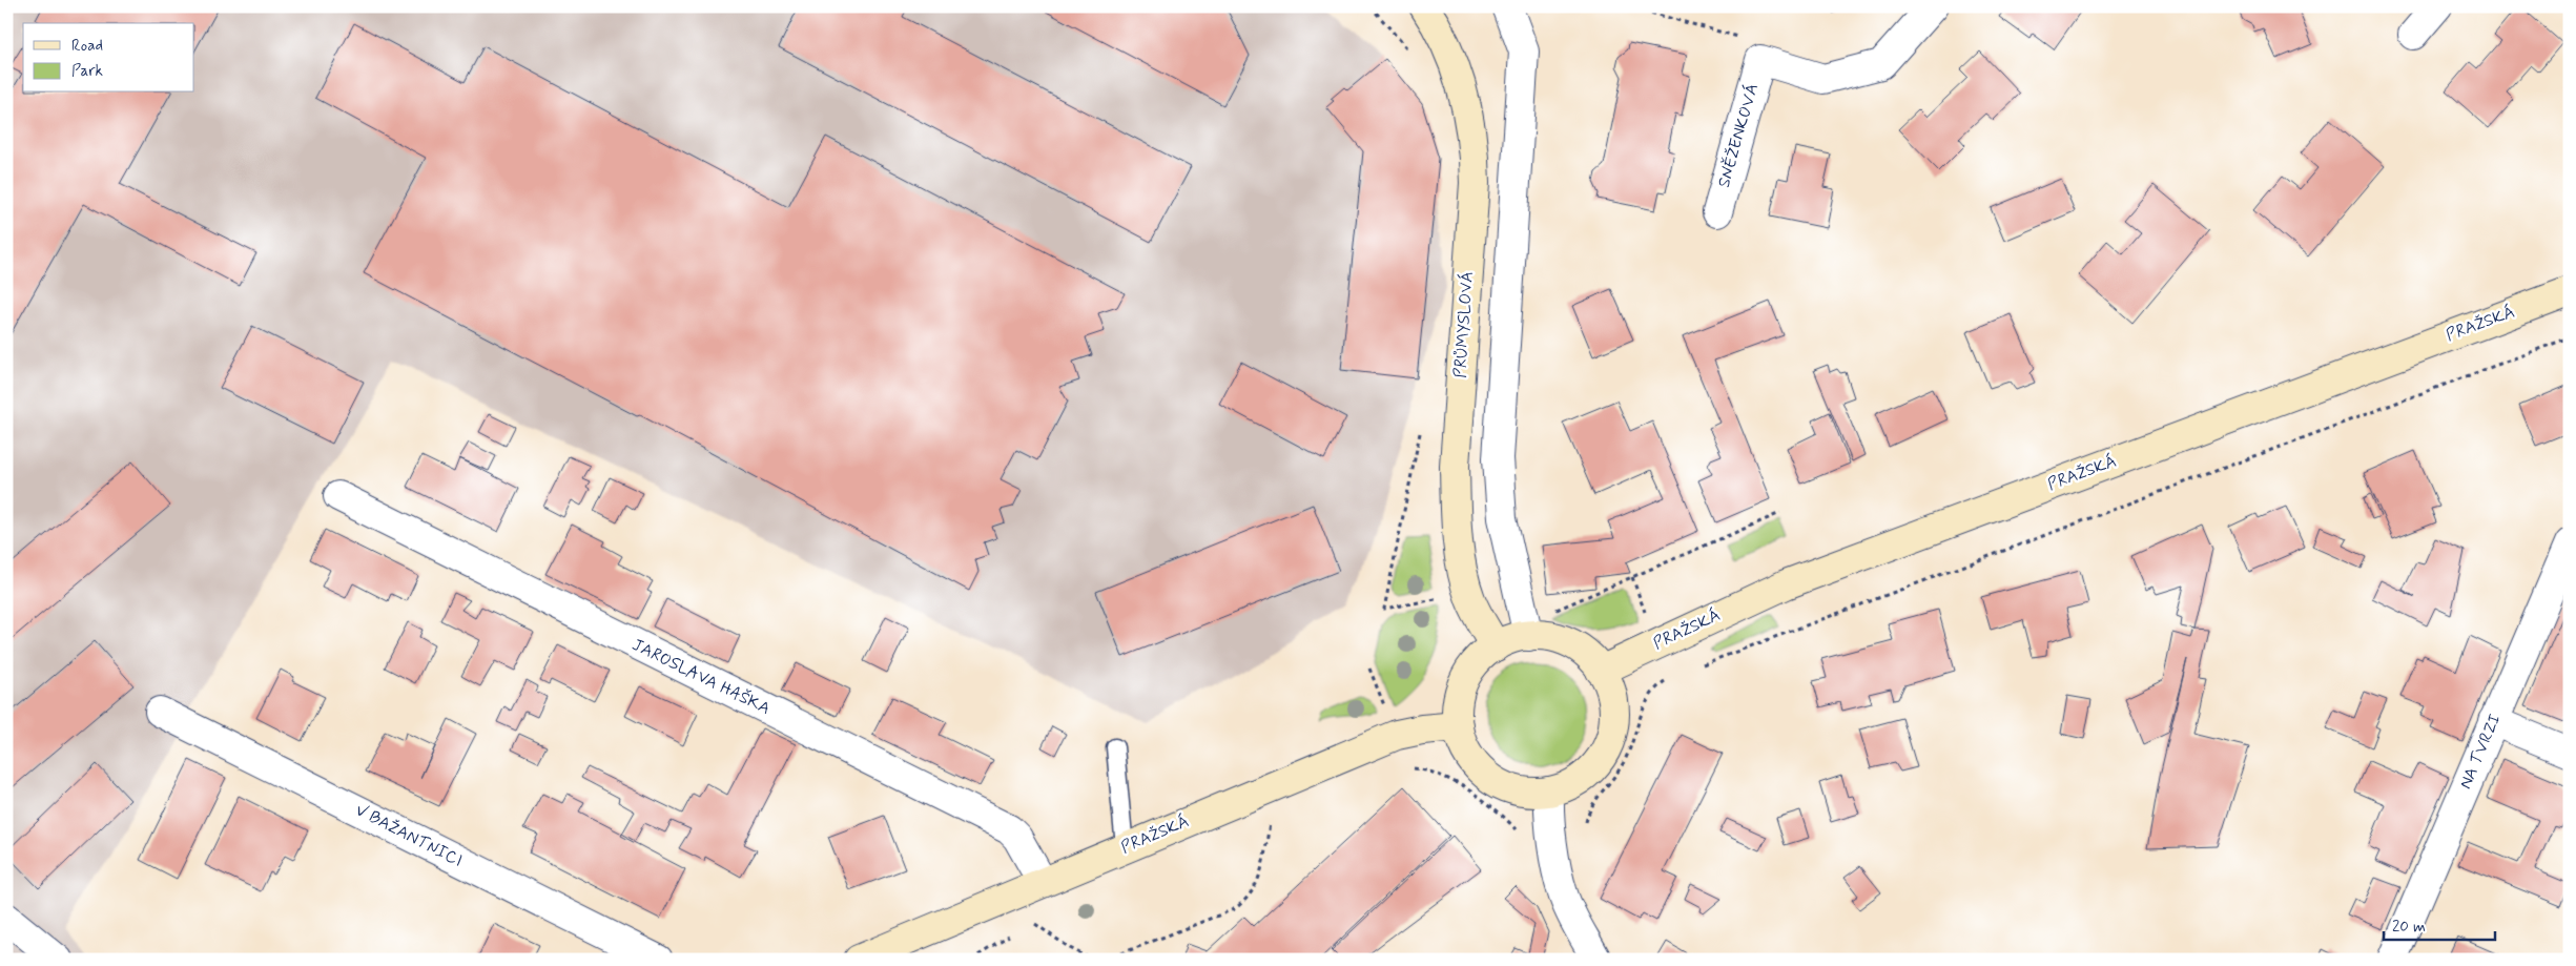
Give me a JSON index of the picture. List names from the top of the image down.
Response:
{
  "streets": {
    "main road": ["PRAŽSKÁ", "PRŮMYSLOVÁ"],
    "street": [
      "SNĚŽENKOVÁ",
      "JAROSLAVA HAŠKA",
      "NA TVRZI",
      "V BAŽANTNICI"
    ]
  },
  "crossings": [
    ["PRAŽSKÁ", "PRŮMYSLOVÁ"],
    ["PRAŽSKÁ", "JAROSLAVA HAŠKA"]
  ],
  "legend": ["Road", "Park"],
  "scale_bar": "20 m"
}
